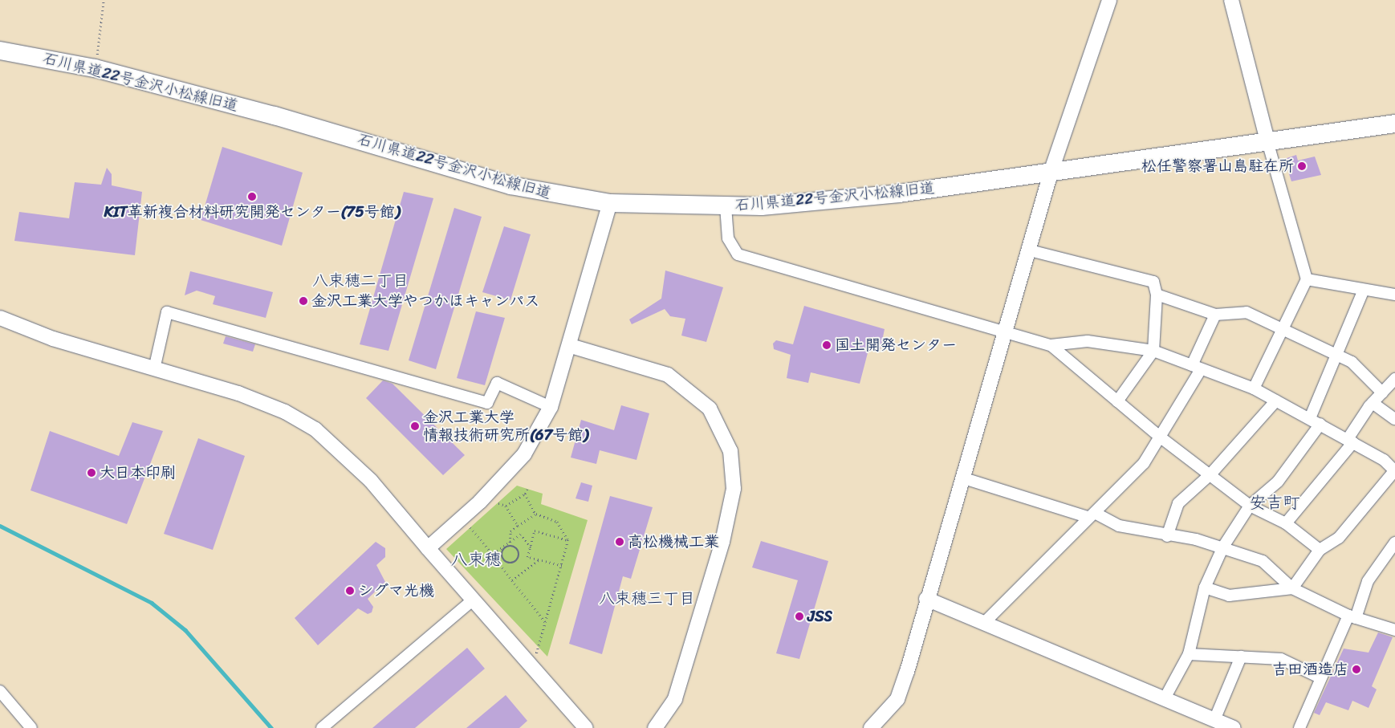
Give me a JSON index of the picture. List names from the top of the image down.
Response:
{
  "streets": {
    "main road": ["石川県道22号金沢小松線旧道"]
  },
  "districts": [
    "八束穂二丁目",
    "安吉町",
    "八束穂",
    "八束穂三丁目"
  ],
  "places": [
    "松任警察署山島駐在所",
    "KIT革新複合材料研究開発センター(75号館)",
    "金沢工業大学やつかほキャンパス",
    "国土開発センター",
    "金沢工業大学 情報技術研究所(67号館)",
    "大日本印刷",
    "高松機械工業",
    "シグマ光機",
    "JSS",
    "吉田酒造店"
  ]
}
